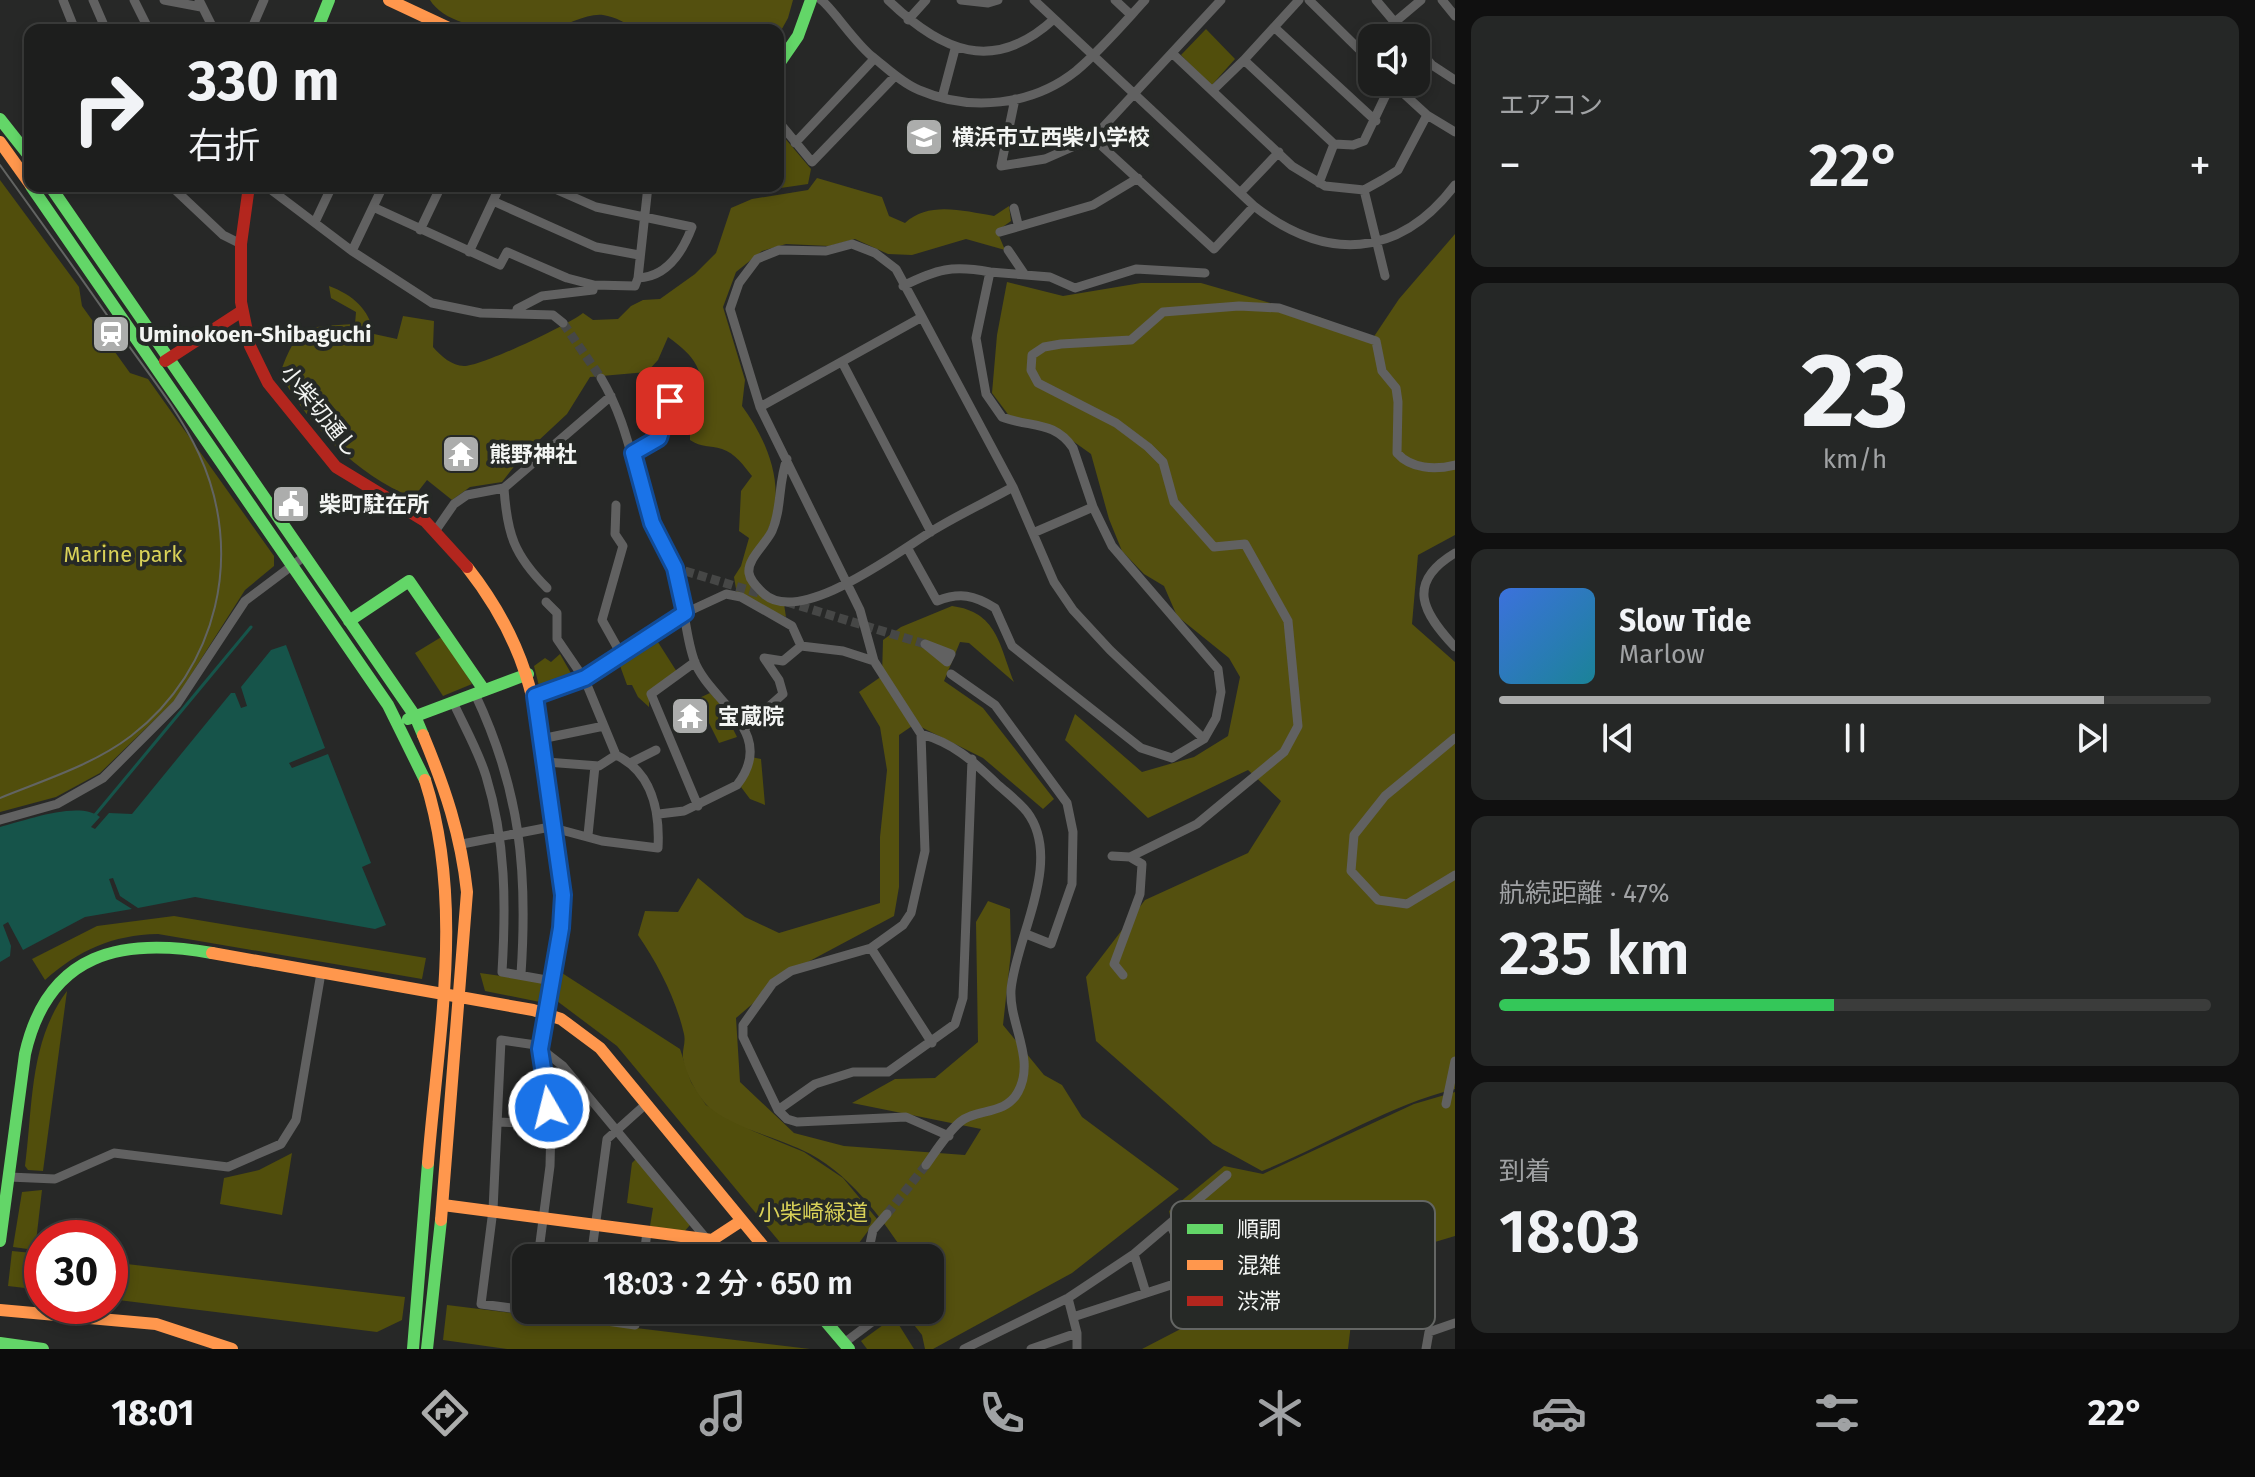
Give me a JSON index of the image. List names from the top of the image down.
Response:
{
  "streets": {
    "main road": ["小柴切通し"]
  },
  "parks": ["Marine park", "小柴崎緑道"],
  "places": {
    "school or university": ["横浜市立西柴小学校"],
    "station": ["Uminokoen-Shibaguchi"],
    "temple": ["熊野神社", "宝蔵院"],
    "public building": ["柴町駐在所"]
  },
  "legend": ["順調", "混雑", "渋滞"],
  "page": {
    "tile": [
      "エアコン",
      ["23", "km/h"],
      ["航続距離 · 47%", "235 km"],
      ["到着", "18:03"]
    ],
    "turn": ["330 m", "右折"],
    "heat": ["−", "22°", "+"],
    "song": ["Slow Tide", "Marlow"],
    "limit": "30",
    "trip": "18:03 · 2 分 · 650 m",
    "tabs": ["18:01", "22°"]
  }
}
